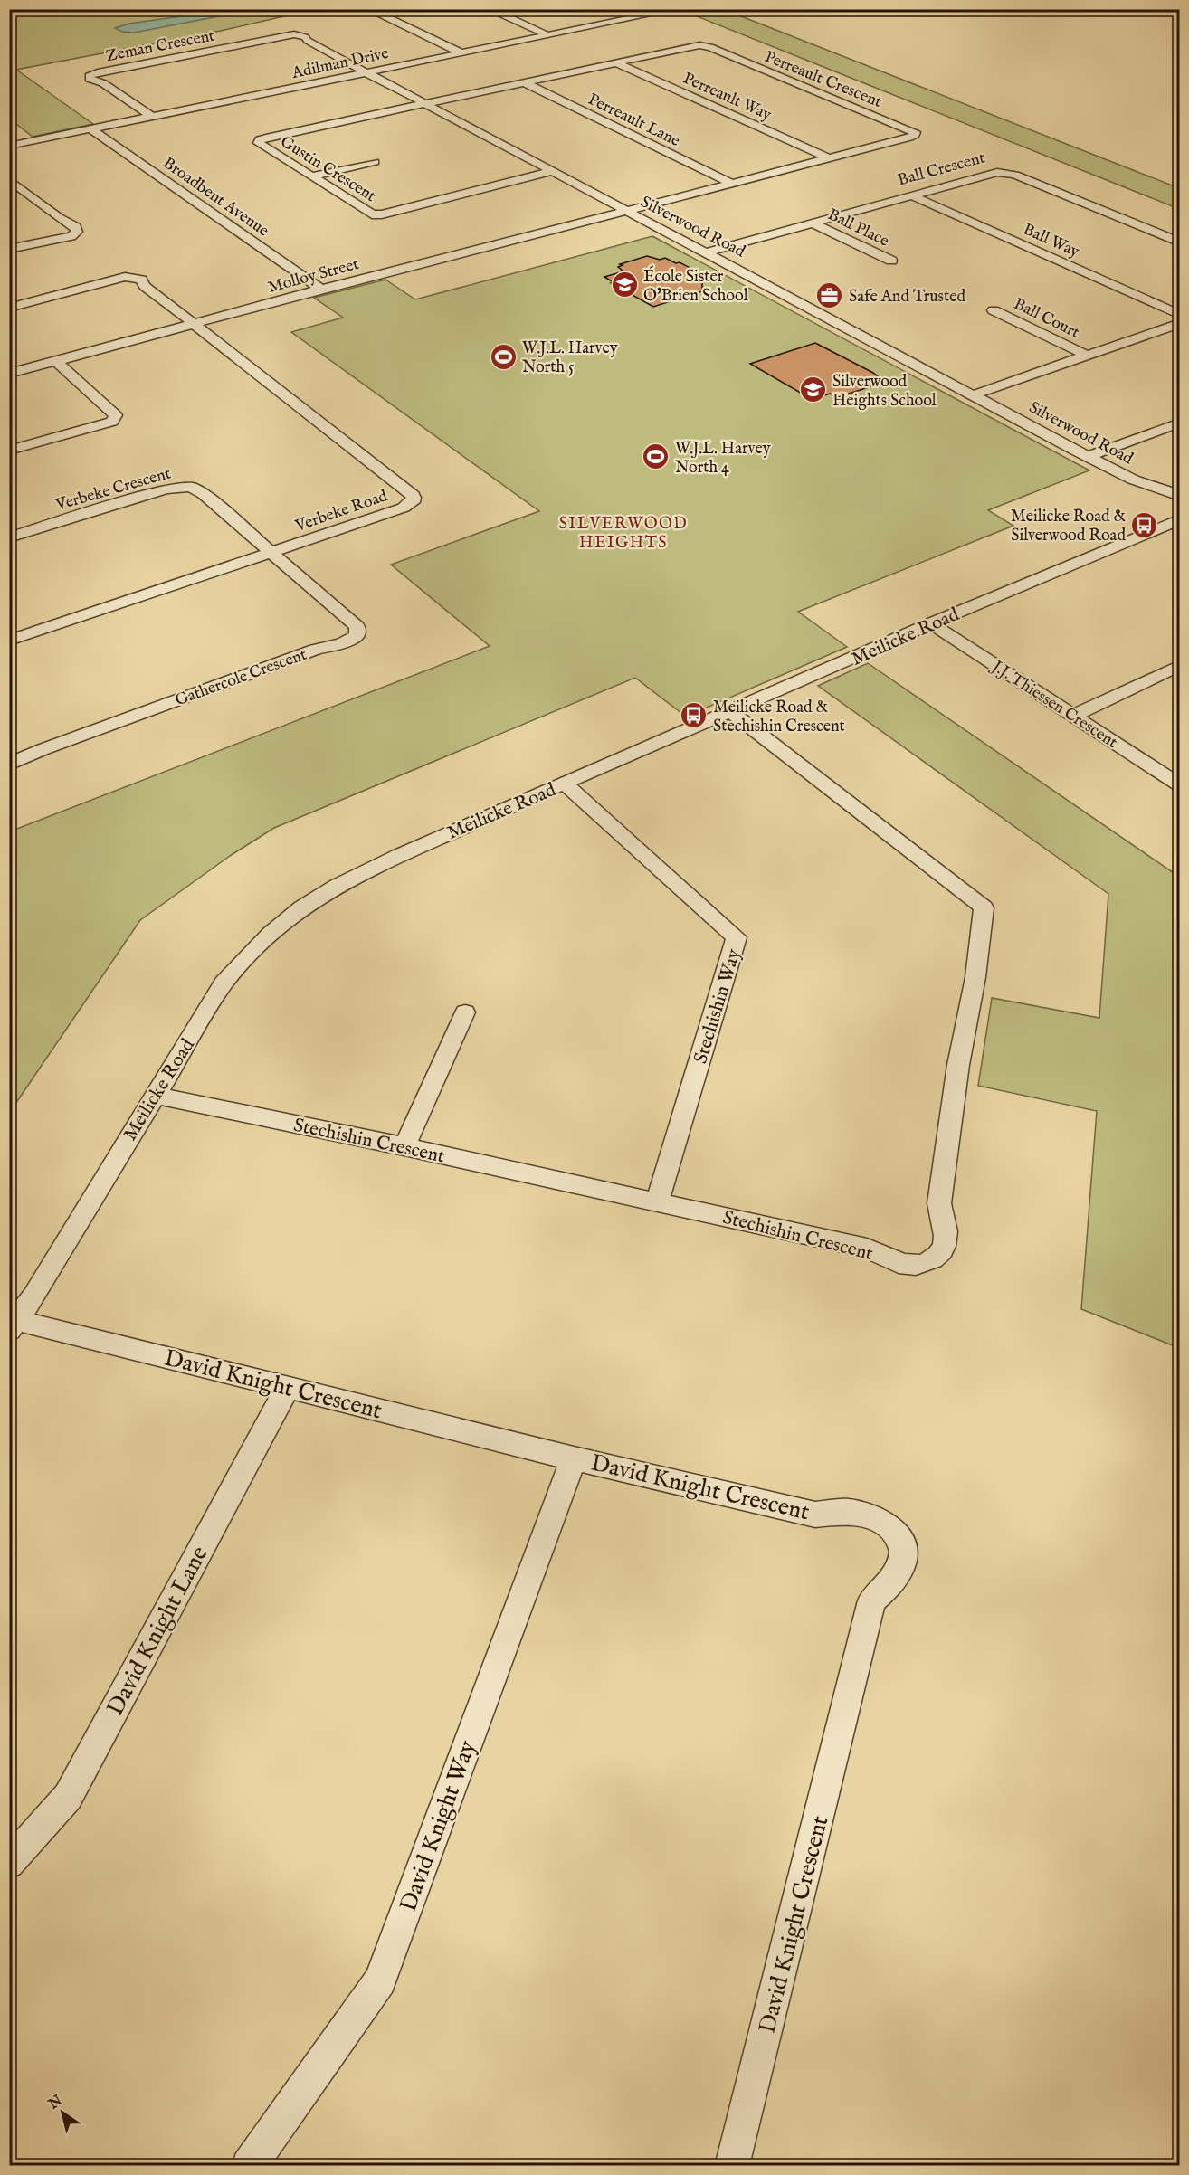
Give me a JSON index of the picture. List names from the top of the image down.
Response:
{
  "streets": {
    "street": [
      "Zeman Crescent",
      "Adilman Drive",
      "Perreault Crescent",
      "Perreault Way",
      "Perreault Lane",
      "Gustin Crescent",
      "Ball Crescent",
      "Broadbent Avenue",
      "Silverwood Road",
      "Ball Place",
      "Ball Way",
      "Molloy Street",
      "Ball Court",
      "Verbeke Crescent",
      "Verbeke Road",
      "Meilicke Road",
      "Gathercole Crescent",
      "J.J. Thiessen Crescent",
      "Stechishin Way",
      "Stechishin Crescent",
      "David Knight Crescent",
      "David Knight Lane",
      "David Knight Way"
    ]
  },
  "crossings": [
    ["Zeman Crescent", "Adilman Drive"],
    ["Zeman Crescent", "Silverwood Road"],
    ["Adilman Drive", "Broadbent Avenue"],
    ["Adilman Drive", "Silverwood Road"],
    ["Perreault Crescent", "Perreault Way"],
    ["Perreault Crescent", "Perreault Lane"],
    ["Perreault Crescent", "Gustin Crescent"],
    ["Perreault Crescent", "Silverwood Road"],
    ["Perreault Crescent", "Molloy Street"],
    ["Gustin Crescent", "Silverwood Road"],
    ["Ball Crescent", "Silverwood Road"],
    ["Ball Crescent", "Ball Place"],
    ["Ball Crescent", "Ball Way"],
    ["Broadbent Avenue", "Molloy Street"],
    ["Silverwood Road", "Molloy Street"],
    ["Molloy Street", "Verbeke Road"],
    ["Verbeke Crescent", "Verbeke Road"],
    ["Verbeke Crescent", "Gathercole Crescent"],
    ["Verbeke Road", "Gathercole Crescent"],
    ["Meilicke Road", "J.J. Thiessen Crescent"],
    ["Meilicke Road", "Stechishin Way"],
    ["Meilicke Road", "Stechishin Crescent"],
    ["Meilicke Road", "David Knight Crescent"],
    ["Stechishin Way", "Stechishin Crescent"],
    ["David Knight Crescent", "David Knight Lane"],
    ["David Knight Crescent", "David Knight Way"]
  ],
  "districts": ["SILVERWOOD HEIGHTS"],
  "places": {
    "school or university": ["École Sister O'Brien School", "Silverwood Heights School"],
    "office": ["Safe And Trusted"],
    "sports": ["W.J.L. Harvey North 5", "W.J.L. Harvey North 4"],
    "bus stop": ["Meilicke Road & Silverwood Road", "Meilicke Road & Stechishin Crescent"]
  },
  "north": "top left"
}
